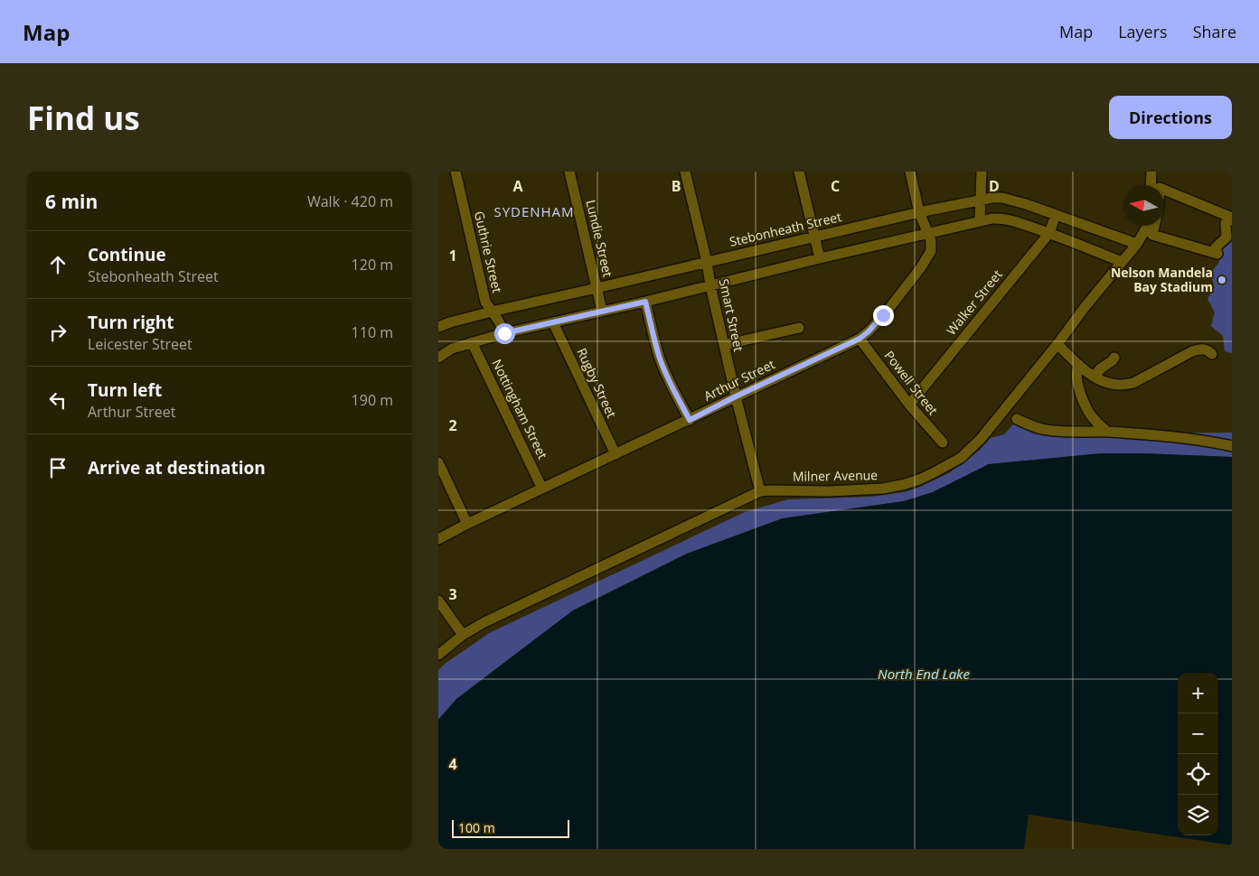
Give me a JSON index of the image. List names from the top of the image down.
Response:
{
  "streets": {
    "street": [
      "Stebonheath Street",
      "Lundie Street",
      "Guthrie Street",
      "Walker Street",
      "Smart Street",
      "Arthur Street",
      "Rugby Street",
      "Powell Street",
      "Nottingham Street",
      "Milner Avenue"
    ]
  },
  "crossings": [
    ["Stebonheath Street", "Lundie Street"],
    ["Stebonheath Street", "Guthrie Street"],
    ["Stebonheath Street", "Walker Street"],
    ["Stebonheath Street", "Smart Street"],
    ["Stebonheath Street", "Arthur Street"],
    ["Stebonheath Street", "Milner Avenue"],
    ["Walker Street", "Powell Street"],
    ["Smart Street", "Arthur Street"],
    ["Smart Street", "Milner Avenue"],
    ["Arthur Street", "Rugby Street"],
    ["Arthur Street", "Powell Street"],
    ["Arthur Street", "Nottingham Street"]
  ],
  "districts": ["SYDENHAM"],
  "water": ["North End Lake"],
  "places": ["Nelson Mandela Bay Stadium"],
  "scale_bar": "100 m",
  "north": "left",
  "page": {
    "header": "Map",
    "nav": ["Map", "Layers", "Share"],
    "buttons": "Directions",
    "title": "Find us",
    "heading": ["6 min", "Walk · 420 m"],
    "list": [
      ["Continue", "Stebonheath Street", "120 m"],
      ["Turn right", "Leicester Street", "110 m"],
      ["Turn left", "Arthur Street", "190 m"],
      "Arrive at destination"
    ],
    "map_buttons": ["+", "−"],
    "scale": "100 m"
  },
  "grid": {
    "columns": [
      "A",
      "B",
      "C",
      "D"
    ],
    "rows": [
      "1",
      "2",
      "3",
      "4"
    ]
  }
}
